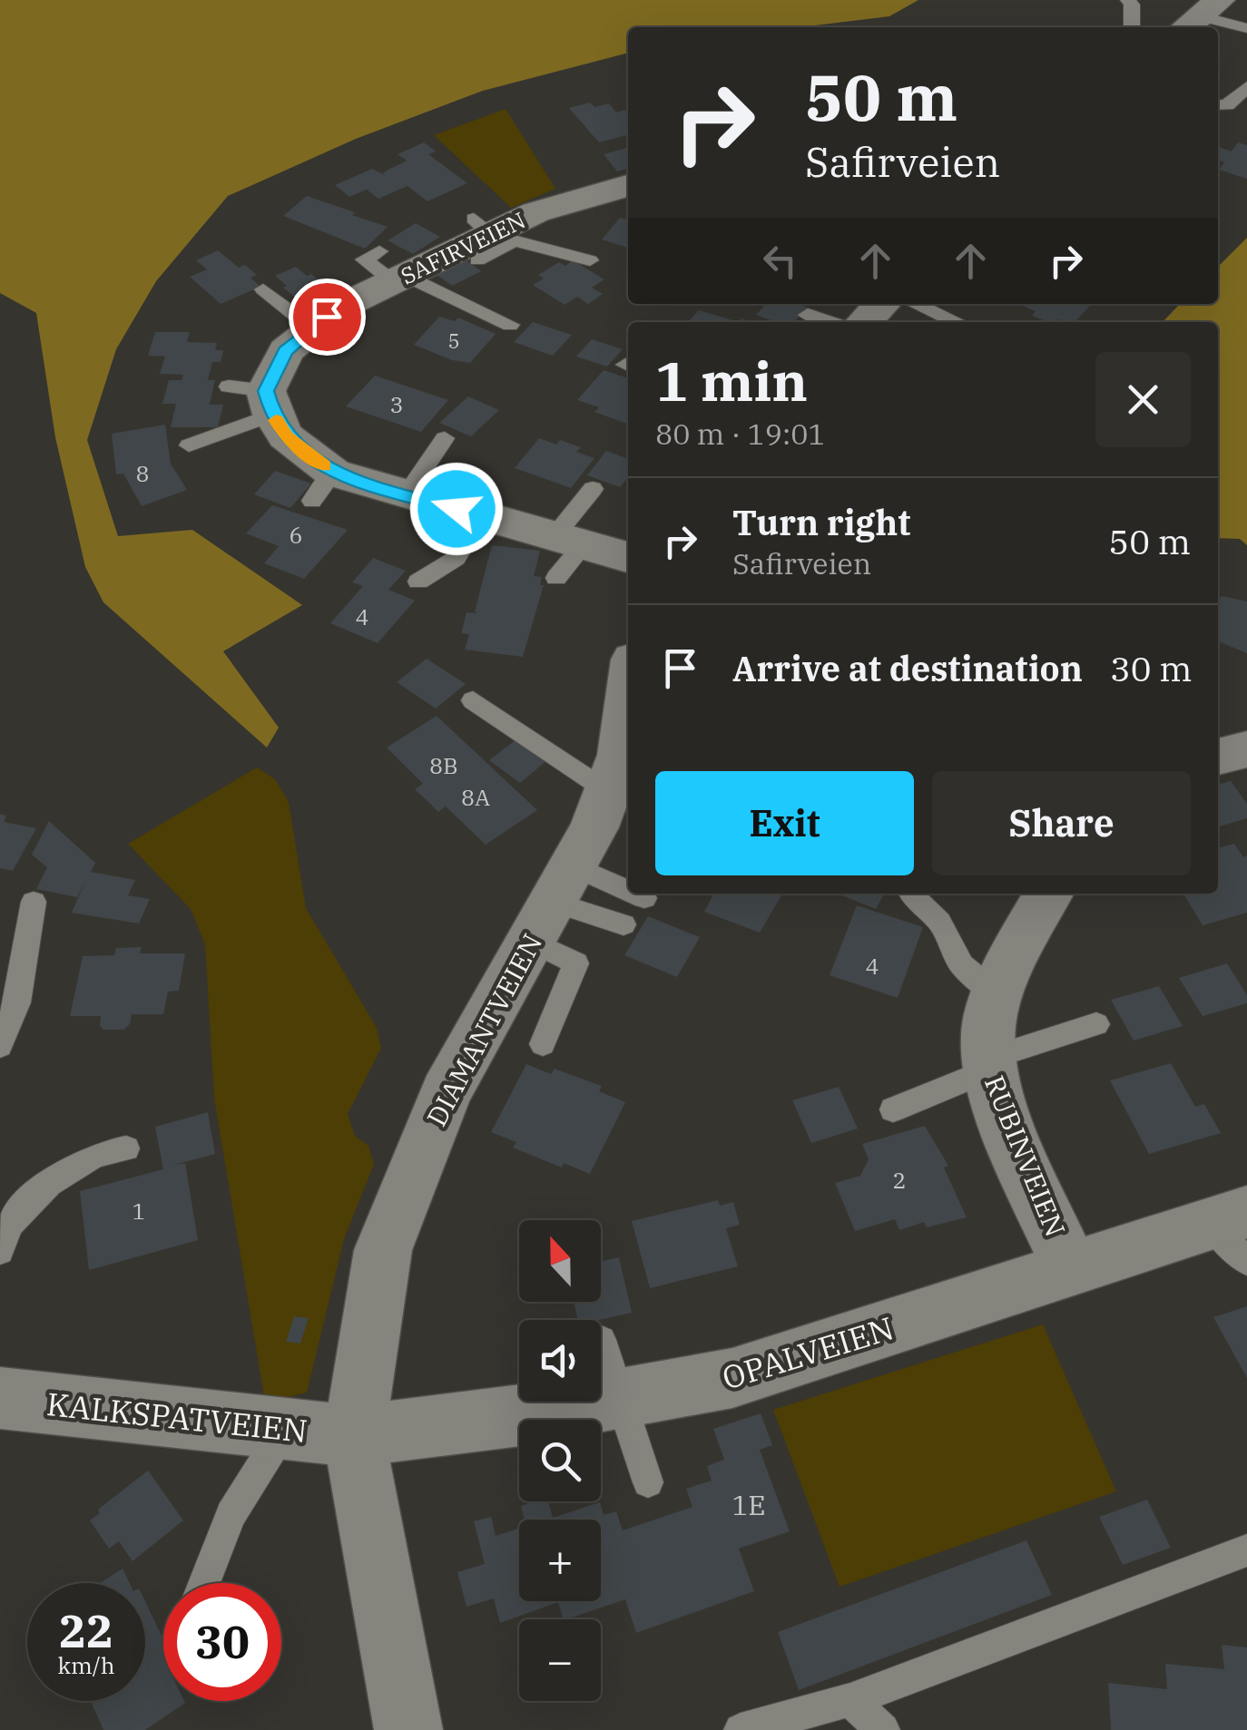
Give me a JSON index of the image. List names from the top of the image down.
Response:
{
  "streets": {
    "street": [
      "SAFIRVEIEN",
      "DIAMANTVEIEN",
      "RUBINVEIEN",
      "OPALVEIEN",
      "KALKSPATVEIEN"
    ]
  },
  "crossings": [
    ["DIAMANTVEIEN", "OPALVEIEN"],
    ["DIAMANTVEIEN", "KALKSPATVEIEN"],
    ["RUBINVEIEN", "OPALVEIEN"],
    ["OPALVEIEN", "KALKSPATVEIEN"]
  ],
  "house_numbers": [
    "5",
    "3",
    "8",
    "6",
    "4",
    "8B",
    "8A",
    "4",
    "2",
    "1",
    "1E"
  ],
  "north": "top",
  "page": {
    "turn": ["50 m", "Safirveien"],
    "heading": ["1 min", "80 m · 19:01"],
    "list": [
      {
        "name": "Turn right",
        "note": "Safirveien",
        "value": "50 m"
      },
      {
        "name": "Arrive at destination",
        "value": "30 m"
      }
    ],
    "buttons": ["Exit", "Share"],
    "map_buttons": ["+", "−"],
    "speed": "22 km/h",
    "limit": "30"
  }
}
